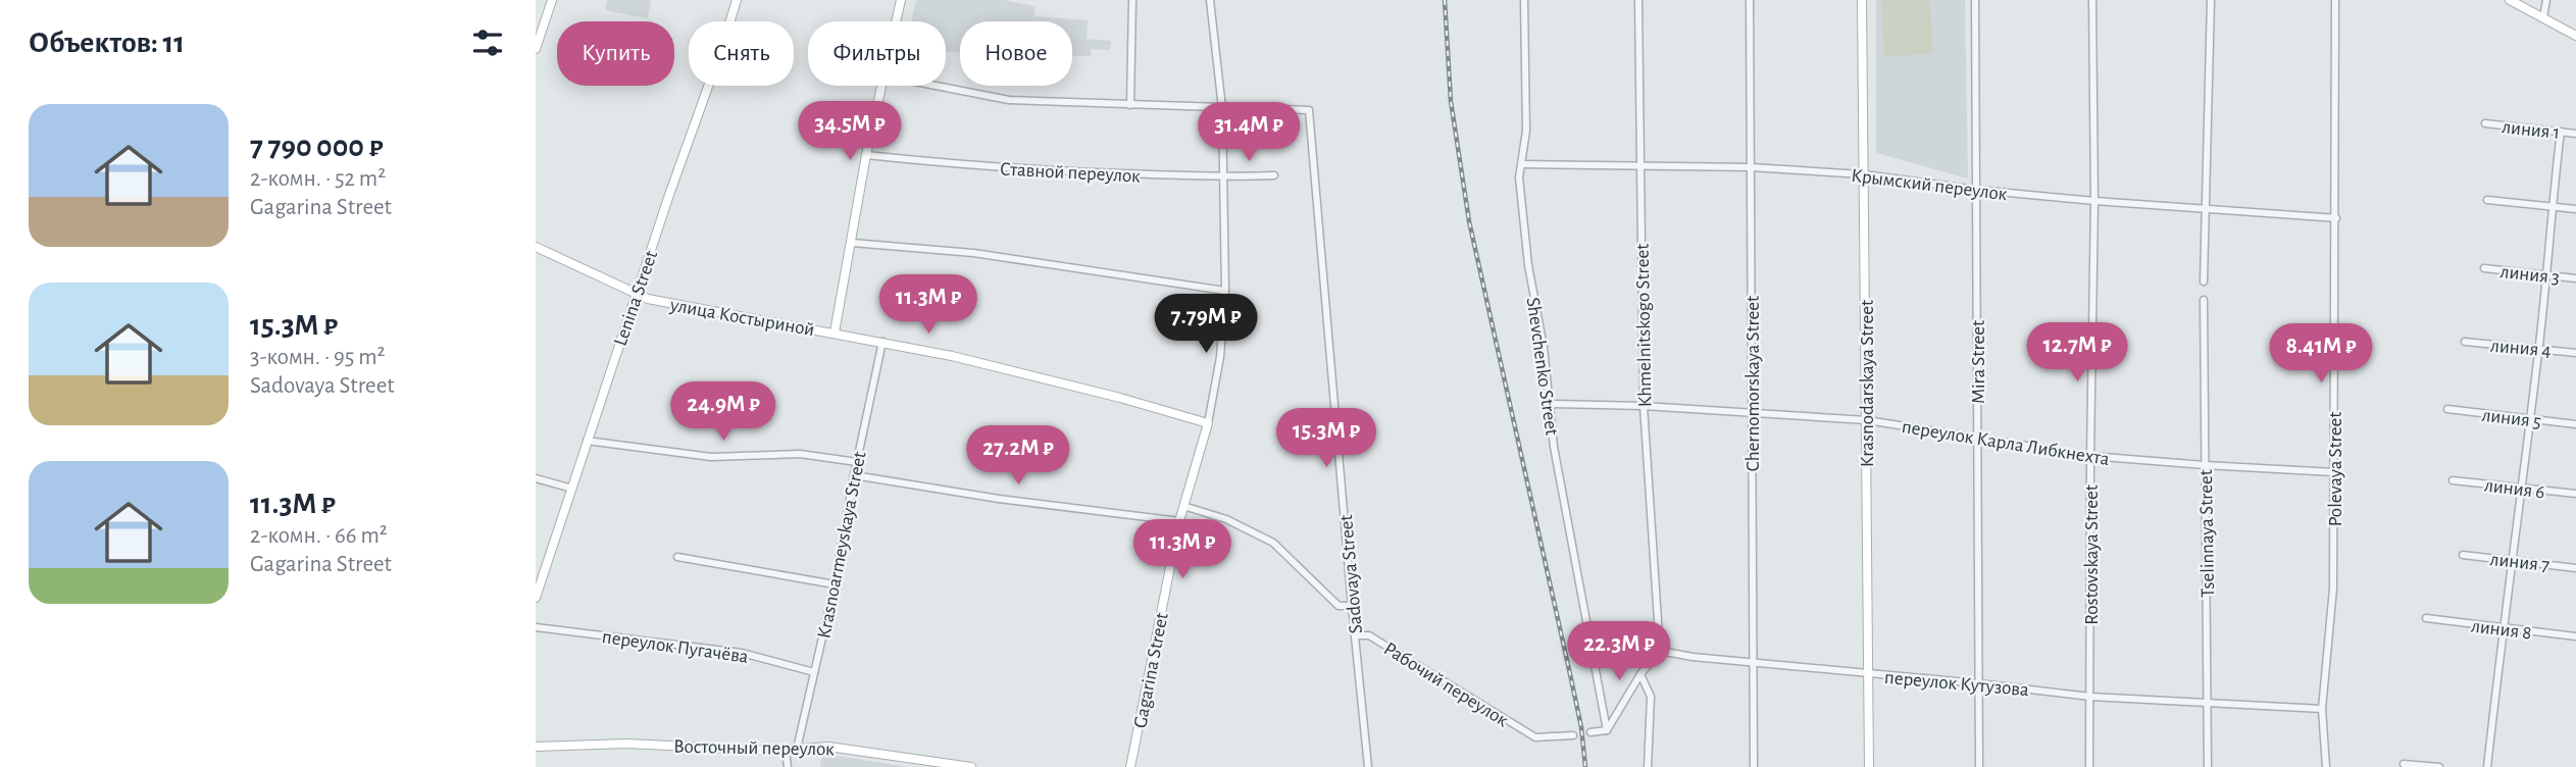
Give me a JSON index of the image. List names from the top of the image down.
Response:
{
  "streets": {
    "street": [
      "линия 1",
      "Ставной переулок",
      "Крымский переулок",
      "линия 3",
      "Lenina Street",
      "улица Костыриной",
      "Khmelnitskogo Street",
      "линия 4",
      "Mira Street",
      "Shevchenko Street",
      "Chernomorskaya Street",
      "Krasnodarskaya Street",
      "линия 5",
      "переулок Карла Либкнехта",
      "Polevaya Street",
      "линия 6",
      "Tselinnaya Street",
      "Krasnoarmeyskaya Street",
      "Rostovskaya Street",
      "линия 7",
      "Sadovaya Street",
      "линия 8",
      "переулок Пугачёва",
      "Gagarina Street",
      "переулок Кутузова",
      "Рабочий переулок",
      "Восточный переулок"
    ]
  },
  "crossings": [
    ["Ставной переулок", "Gagarina Street"],
    ["Крымский переулок", "Khmelnitskogo Street"],
    ["Крымский переулок", "Mira Street"],
    ["Крымский переулок", "Shevchenko Street"],
    ["Крымский переулок", "Chernomorskaya Street"],
    ["Крымский переулок", "Krasnodarskaya Street"],
    ["Крымский переулок", "Polevaya Street"],
    ["Крымский переулок", "Rostovskaya Street"],
    ["Lenina Street", "улица Костыриной"],
    ["улица Костыриной", "Krasnoarmeyskaya Street"],
    ["улица Костыриной", "Gagarina Street"],
    ["Khmelnitskogo Street", "переулок Карла Либкнехта"],
    ["Khmelnitskogo Street", "переулок Кутузова"],
    ["Mira Street", "переулок Карла Либкнехта"],
    ["Mira Street", "переулок Кутузова"],
    ["Shevchenko Street", "переулок Карла Либкнехта"],
    ["Shevchenko Street", "переулок Кутузова"],
    ["Chernomorskaya Street", "переулок Карла Либкнехта"],
    ["Chernomorskaya Street", "переулок Кутузова"],
    ["Krasnodarskaya Street", "переулок Карла Либкнехта"],
    ["Krasnodarskaya Street", "переулок Кутузова"],
    ["переулок Карла Либкнехта", "Polevaya Street"],
    ["переулок Карла Либкнехта", "Tselinnaya Street"],
    ["переулок Карла Либкнехта", "Rostovskaya Street"],
    ["Polevaya Street", "переулок Кутузова"],
    ["Tselinnaya Street", "переулок Кутузова"],
    ["Krasnoarmeyskaya Street", "переулок Пугачёва"],
    ["Krasnoarmeyskaya Street", "Восточный переулок"],
    ["Rostovskaya Street", "переулок Кутузова"],
    ["Sadovaya Street", "Gagarina Street"],
    ["Sadovaya Street", "Рабочий переулок"]
  ],
  "page": {
    "heading": "Объектов: 11",
    "chip": [
      "Купить",
      "Снять",
      "Фильтры",
      "Новое"
    ],
    "list": [
      {
        "name": "7 790 000 ₽",
        "note": "2-комн. · 52 m² · Gagarina Street"
      },
      {
        "name": "15.3M ₽",
        "note": "3-комн. · 95 m² · Sadovaya Street"
      },
      {
        "name": "11.3M ₽",
        "note": "2-комн. · 66 m² · Gagarina Street"
      }
    ],
    "price": [
      "34.5M ₽",
      "31.4M ₽",
      "11.3M ₽",
      "7.79M ₽",
      "12.7M ₽",
      "8.41M ₽",
      "24.9M ₽",
      "15.3M ₽",
      "27.2M ₽",
      "11.3M ₽",
      "22.3M ₽"
    ]
  }
}
